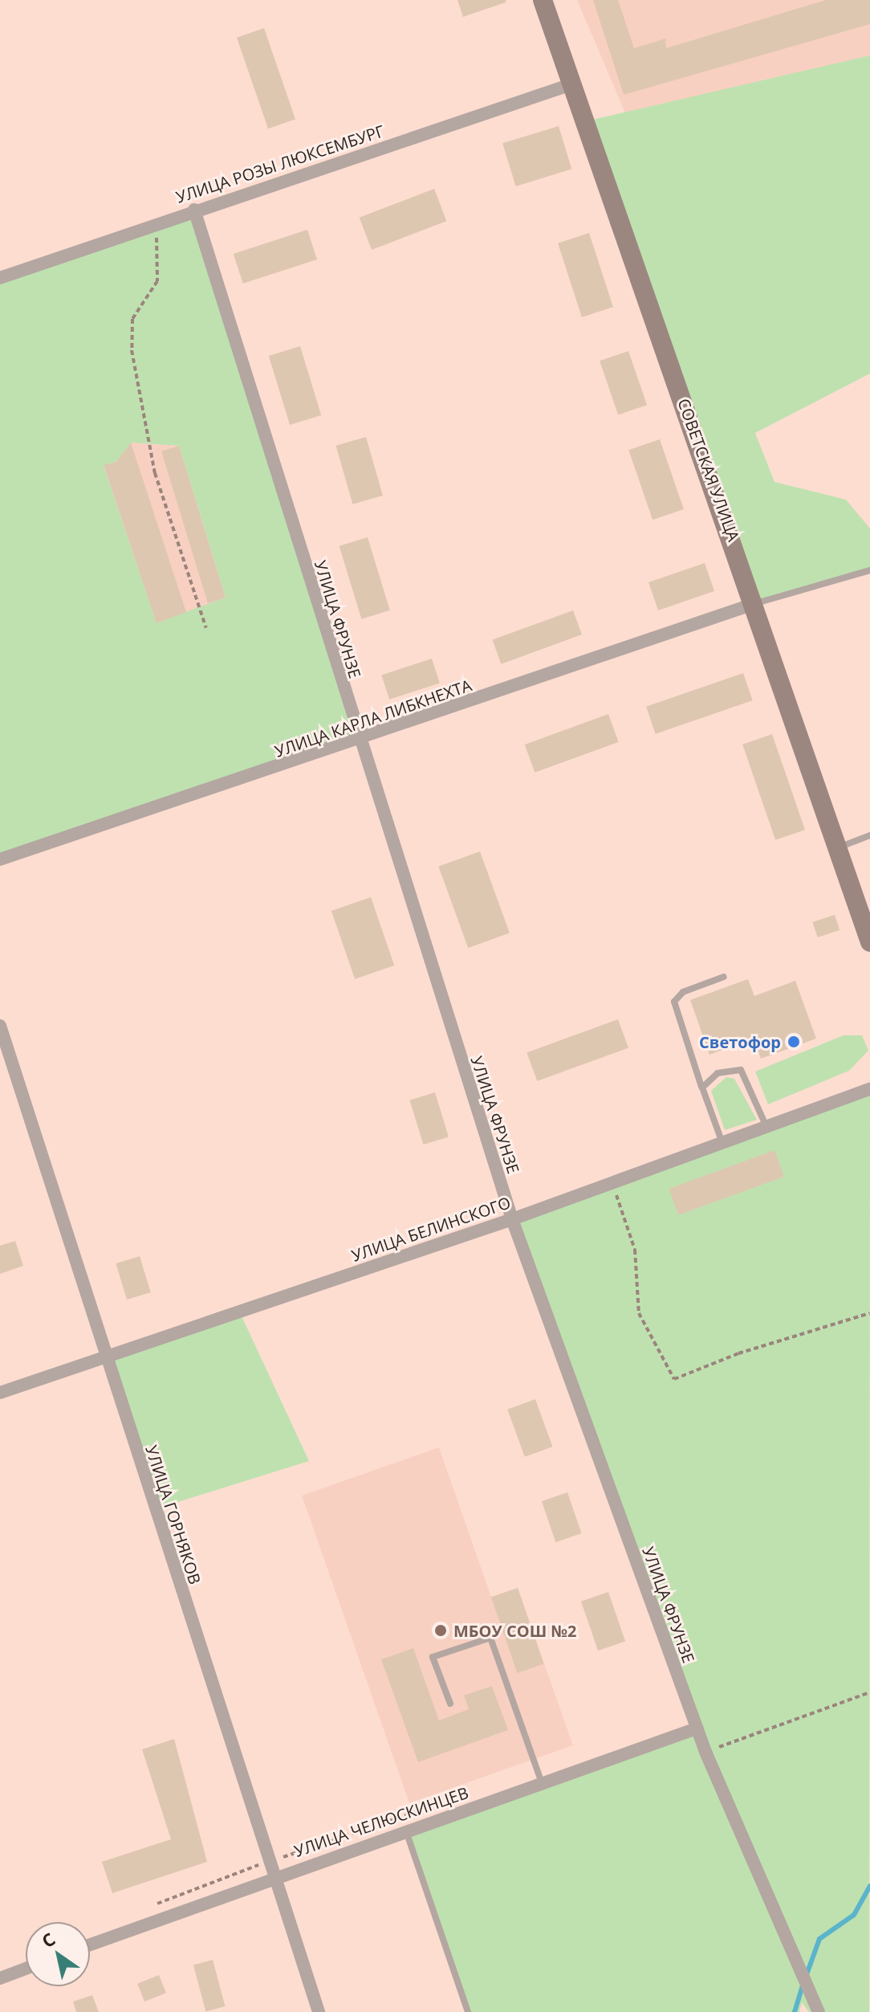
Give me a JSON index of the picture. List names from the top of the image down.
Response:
{
  "streets": {
    "street": [
      "УЛИЦА РОЗЫ ЛЮКСЕМБУРГ",
      "СОВЕТСКАЯ УЛИЦА",
      "УЛИЦА ФРУНЗЕ",
      "УЛИЦА КАРЛА ЛИБКНЕХТА",
      "УЛИЦА БЕЛИНСКОГО",
      "УЛИЦА ГОРНЯКОВ",
      "УЛИЦА ЧЕЛЮСКИНЦЕВ"
    ]
  },
  "crossings": [
    ["УЛИЦА РОЗЫ ЛЮКСЕМБУРГ", "СОВЕТСКАЯ УЛИЦА"],
    ["УЛИЦА РОЗЫ ЛЮКСЕМБУРГ", "УЛИЦА ФРУНЗЕ"],
    ["СОВЕТСКАЯ УЛИЦА", "УЛИЦА КАРЛА ЛИБКНЕХТА"],
    ["УЛИЦА ФРУНЗЕ", "УЛИЦА КАРЛА ЛИБКНЕХТА"],
    ["УЛИЦА ФРУНЗЕ", "УЛИЦА БЕЛИНСКОГО"],
    ["УЛИЦА ФРУНЗЕ", "УЛИЦА ЧЕЛЮСКИНЦЕВ"],
    ["УЛИЦА БЕЛИНСКОГО", "УЛИЦА ГОРНЯКОВ"],
    ["УЛИЦА ГОРНЯКОВ", "УЛИЦА ЧЕЛЮСКИНЦЕВ"]
  ],
  "places": ["Светофор", "МБОУ СОШ №2"],
  "north": "top left"
}
